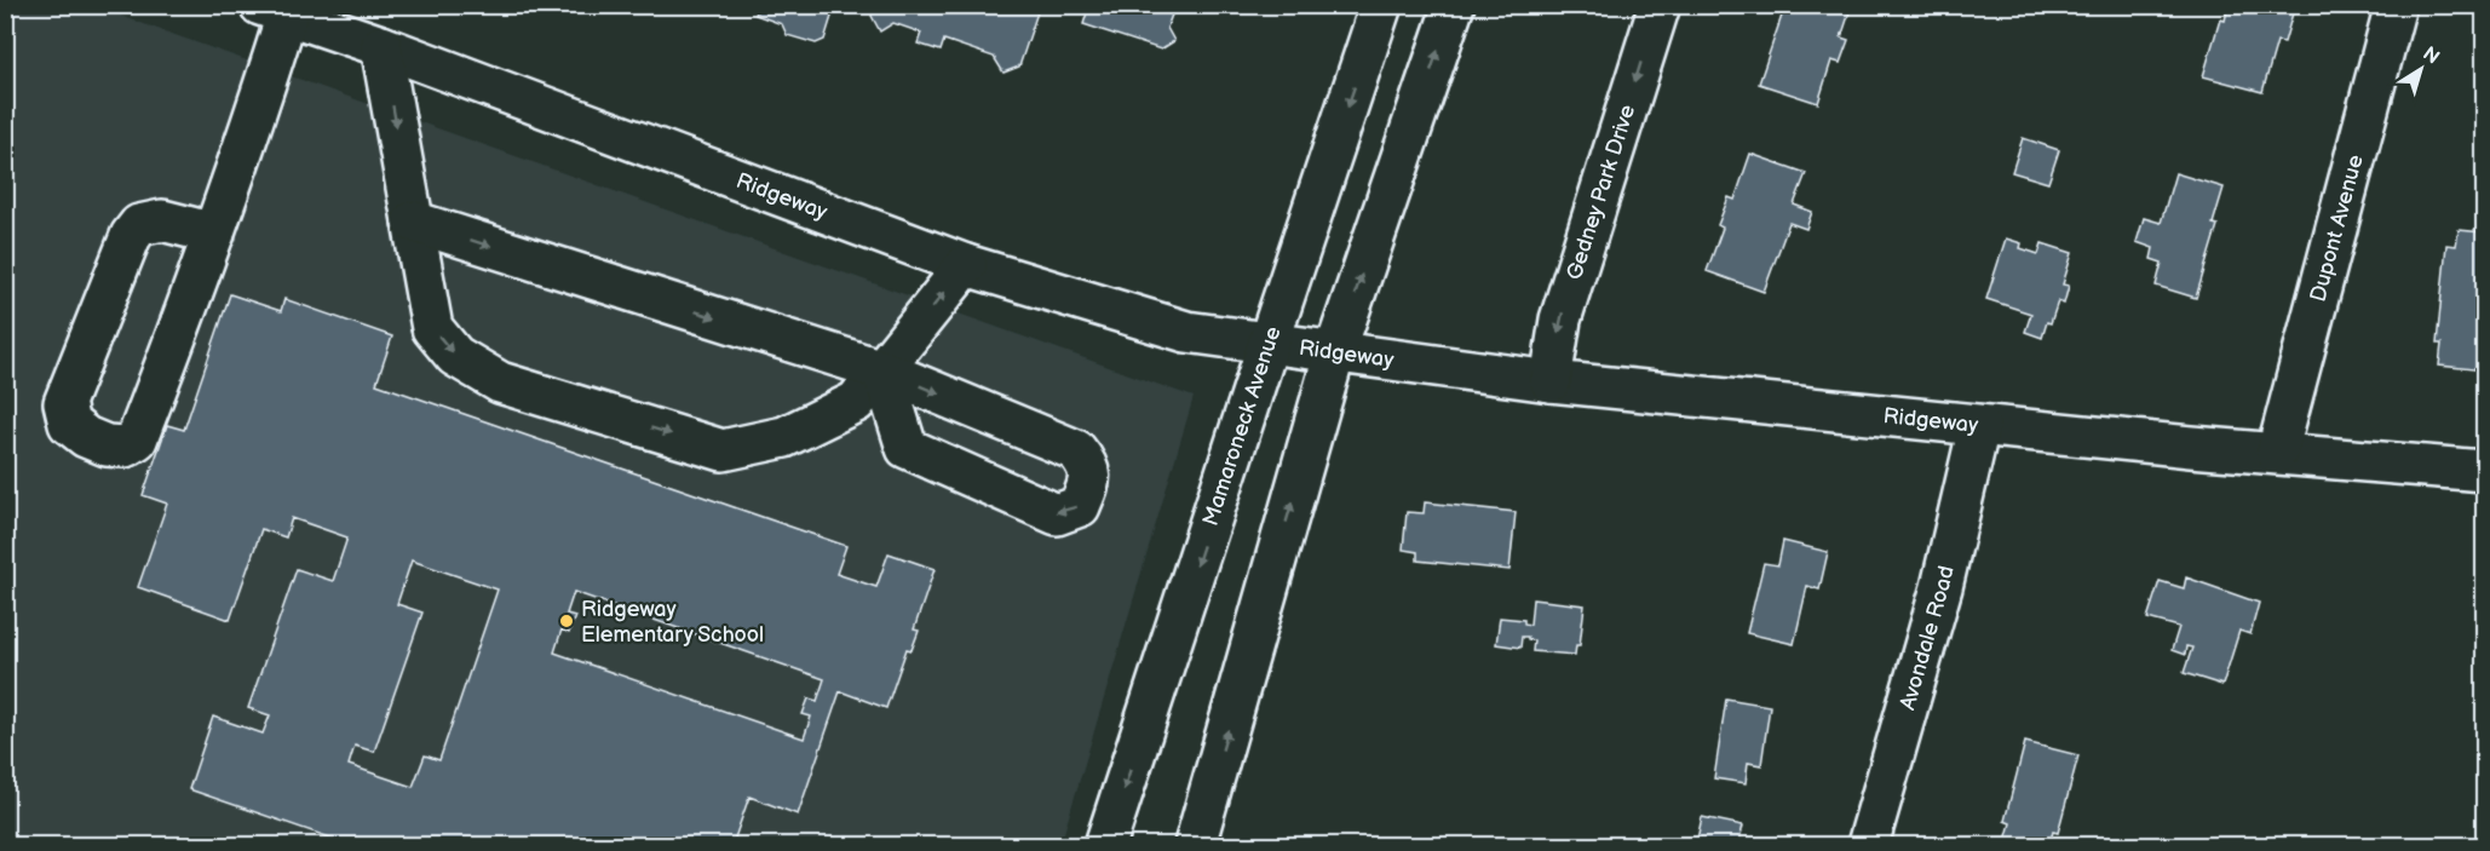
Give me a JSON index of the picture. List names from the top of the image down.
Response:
{
  "streets": {
    "street": [
      "Gedney Park Drive",
      "Ridgeway",
      "Dupont Avenue",
      "Mamaroneck Avenue",
      "Avondale Road"
    ]
  },
  "crossings": [
    ["Gedney Park Drive", "Ridgeway"],
    ["Ridgeway", "Dupont Avenue"],
    ["Ridgeway", "Mamaroneck Avenue"],
    ["Ridgeway", "Avondale Road"]
  ],
  "places": ["Ridgeway Elementary School"],
  "north": "top right"
}
